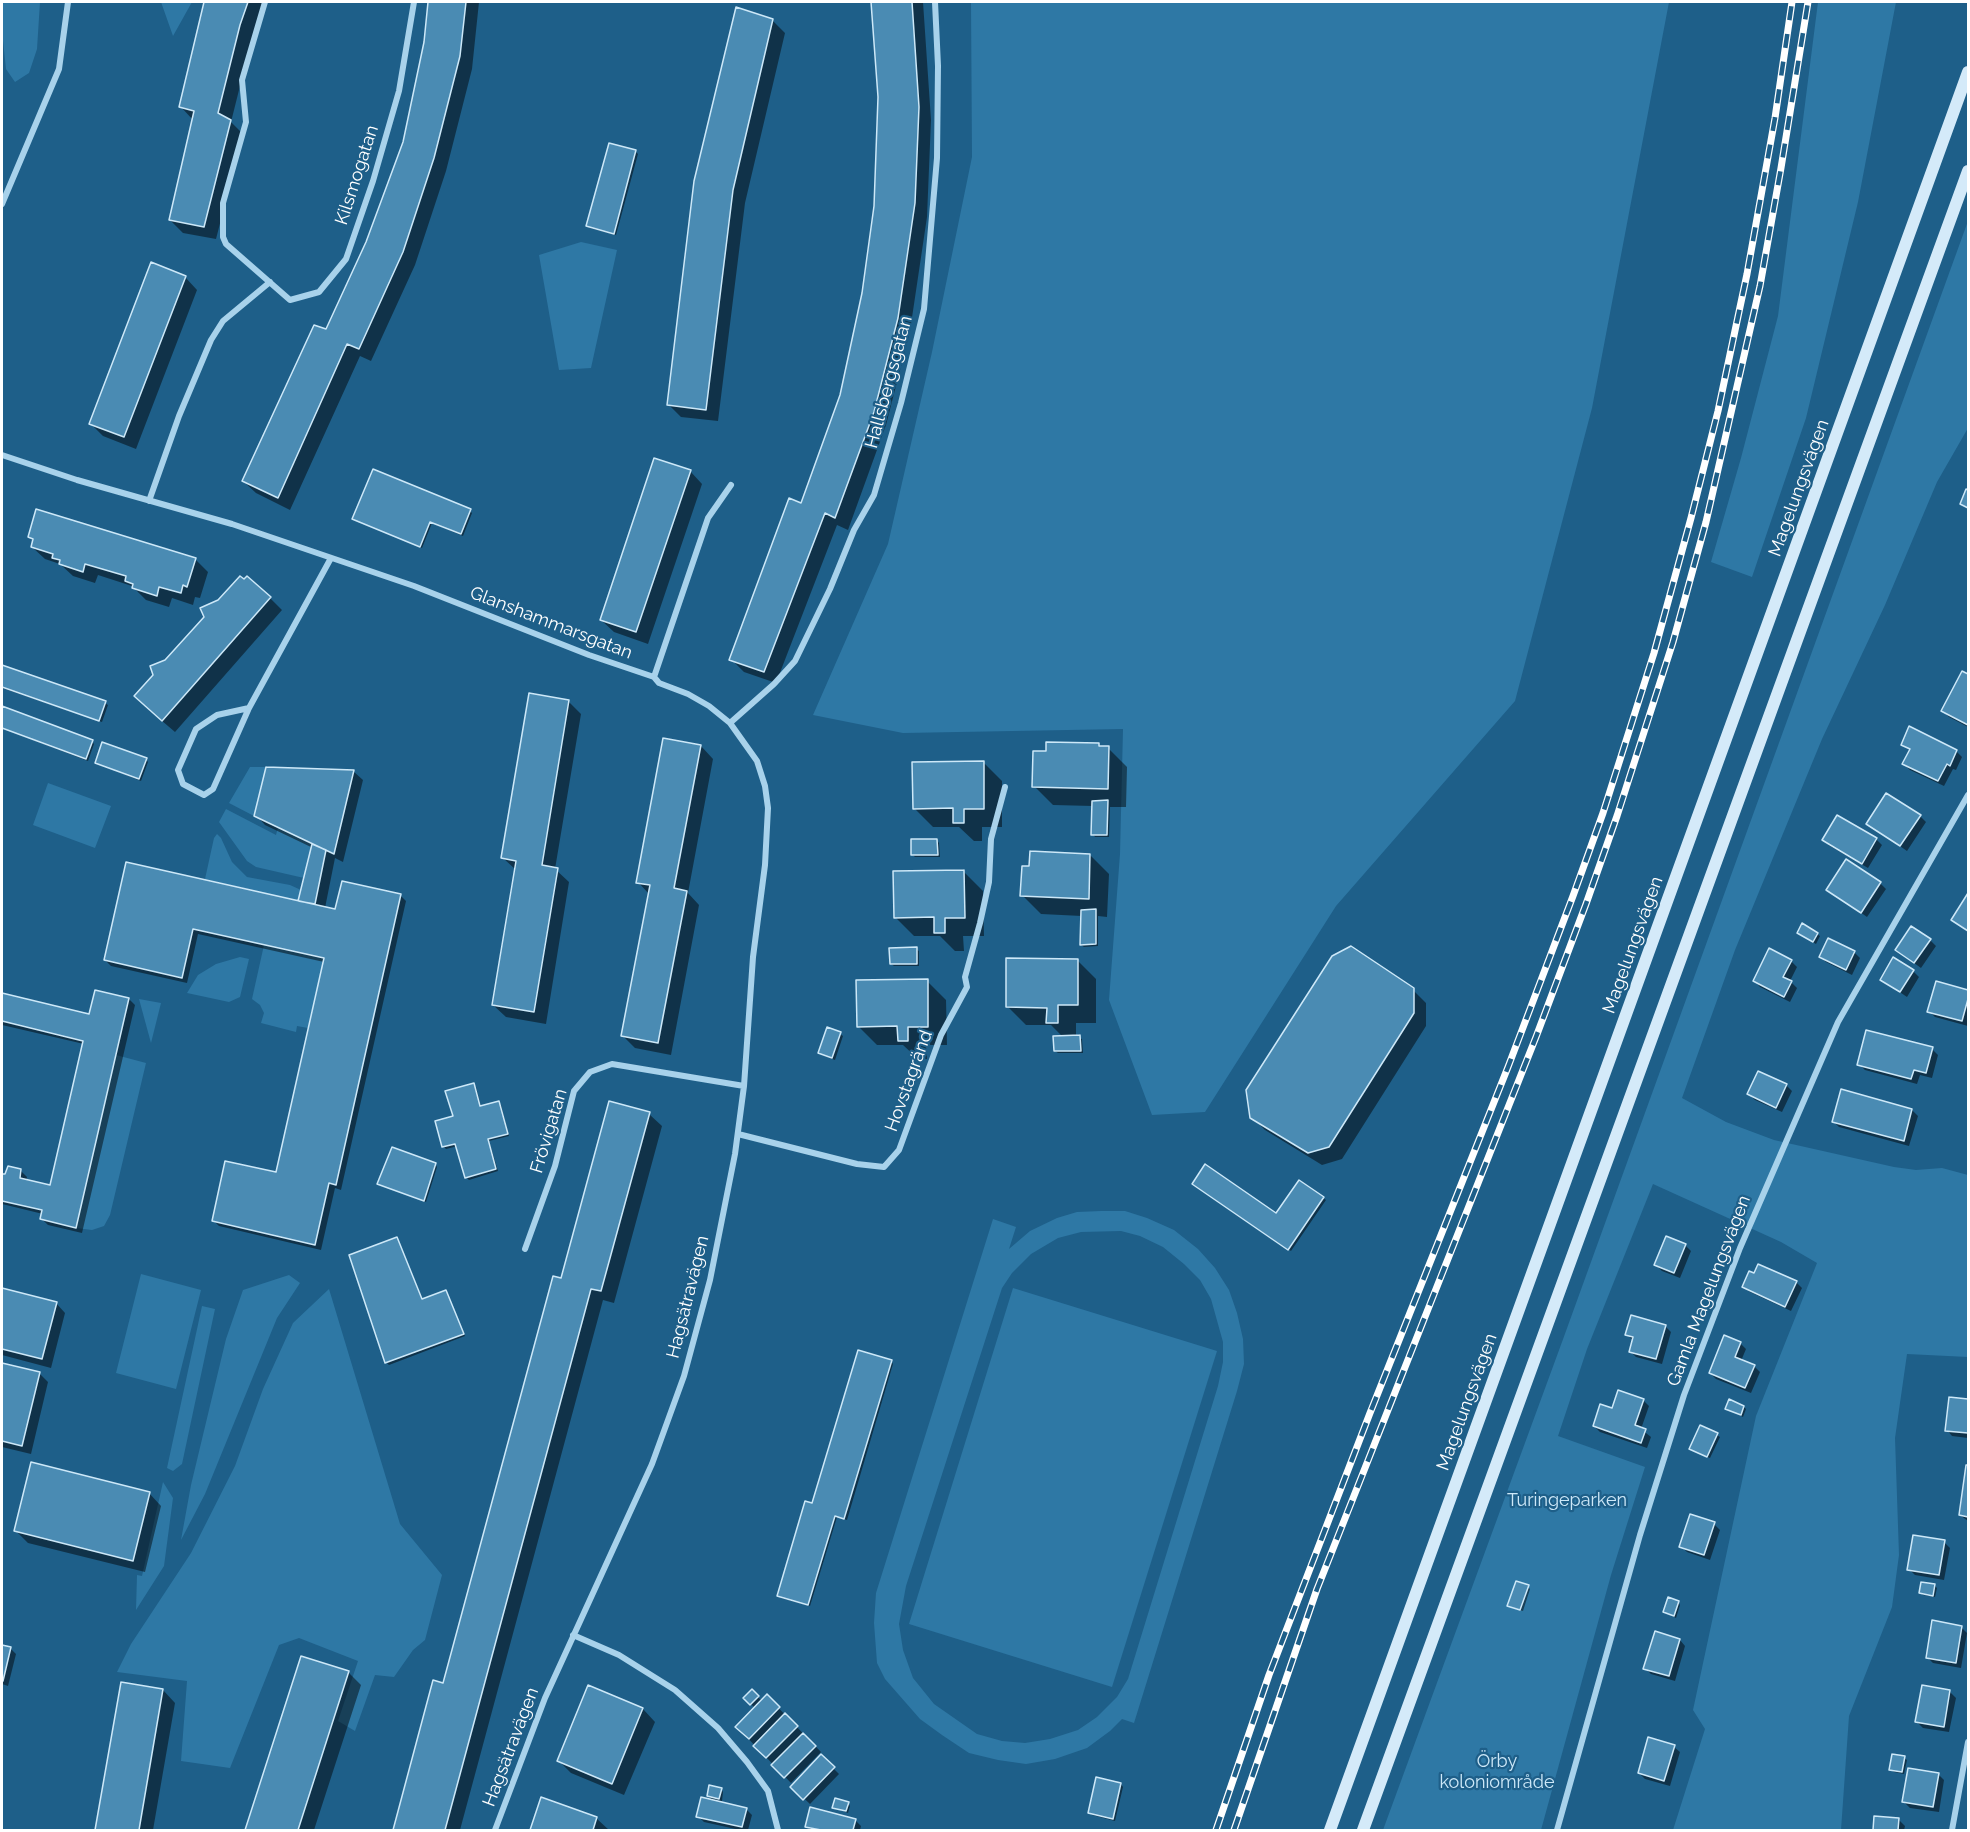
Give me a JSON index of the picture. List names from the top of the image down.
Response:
{
  "streets": {
    "main road": ["Magelungsvägen"],
    "street": [
      "Kilsmogatan",
      "Hallsbergsgatan",
      "Glanshammarsgatan",
      "Hovstagränd",
      "Frövigatan",
      "Gamla Magelungsvägen",
      "Hagsätravägen"
    ]
  },
  "crossings": [
    ["Hallsbergsgatan", "Glanshammarsgatan"],
    ["Glanshammarsgatan", "Hagsätravägen"],
    ["Hovstagränd", "Hagsätravägen"],
    ["Frövigatan", "Hagsätravägen"]
  ],
  "parks": ["Turingeparken", "Örby koloniområde"]
}
